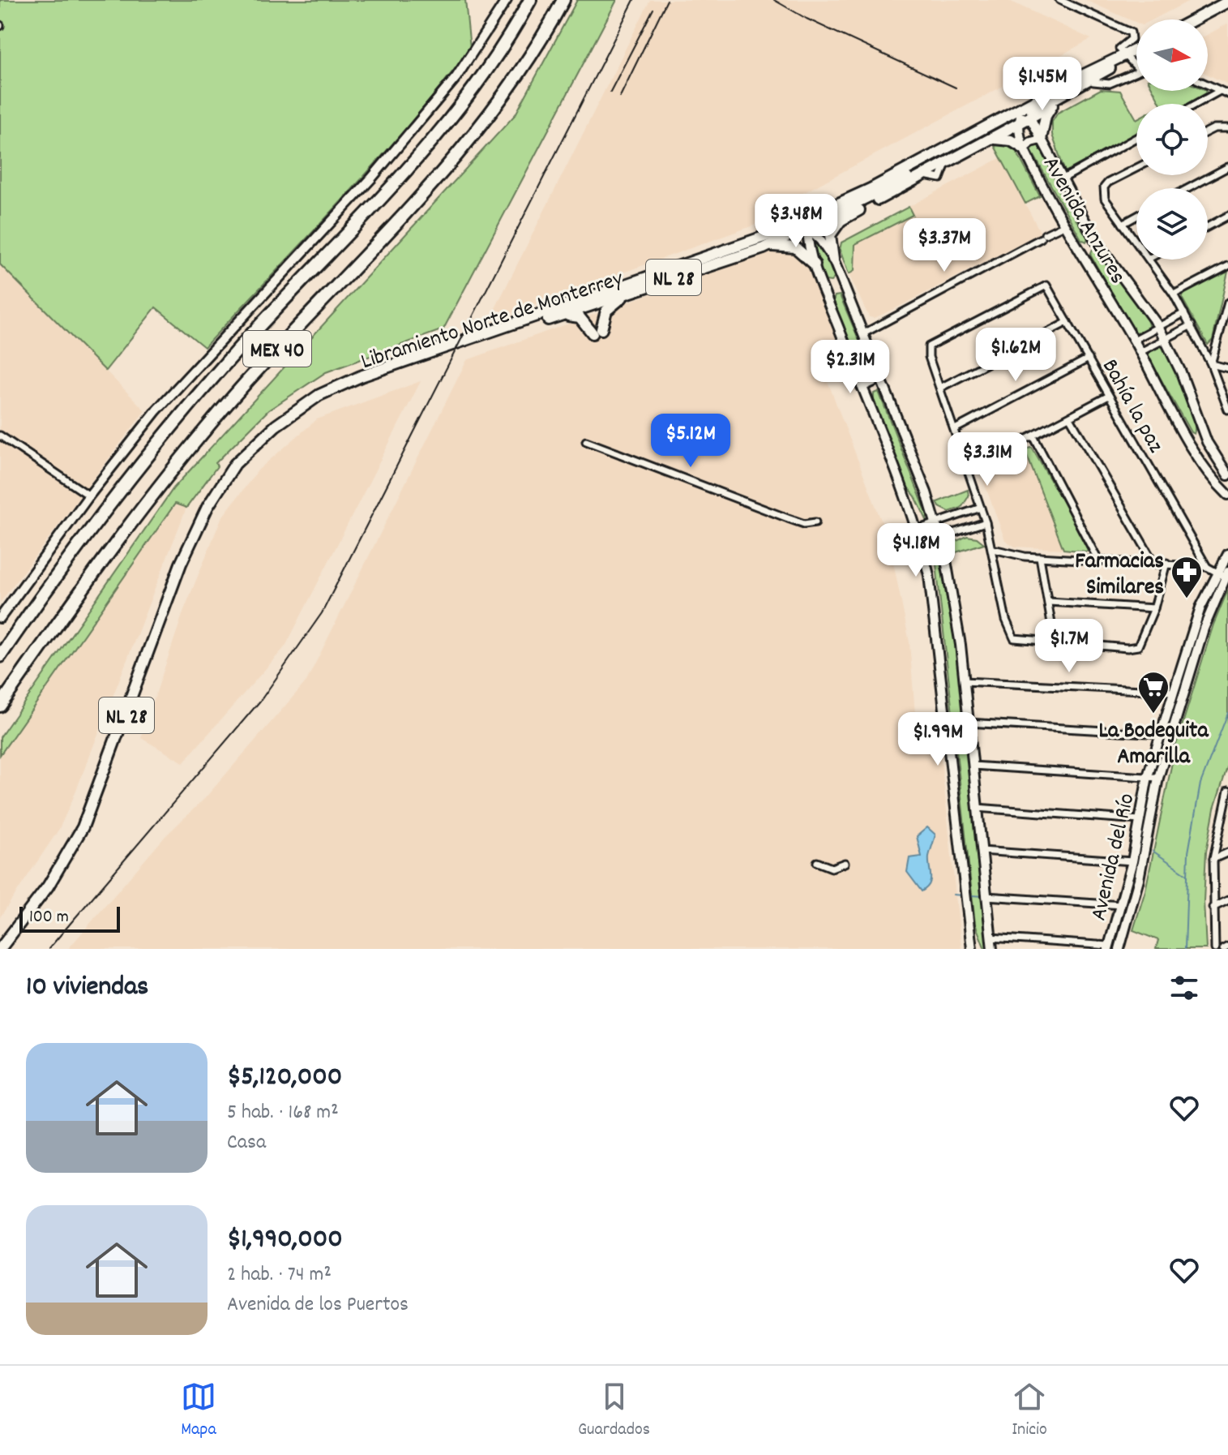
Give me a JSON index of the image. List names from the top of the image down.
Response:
{
  "streets": {
    "highway": ["MEX 40"],
    "main road": ["NL 28", "Libramiento Norte de Monterrey"],
    "street": ["Avenida Anzures", "Bahía la paz", "Avenida del Río"]
  },
  "crossings": [
    ["Avenida Anzures", "Libramiento Norte de Monterrey"]
  ],
  "places": {
    "pharmacy": ["Farmacias Similares"],
    "supermarket": ["La Bodeguita Amarilla"]
  },
  "scale_bar": "100 m",
  "north": "right",
  "page": {
    "price": [
      "$1.45M",
      "$3.48M",
      "$3.37M",
      "$1.62M",
      "$2.31M",
      "$5.12M",
      "$3.31M",
      "$4.18M",
      "$1.7M",
      "$1.99M"
    ],
    "scale": "100 m",
    "heading": "10 viviendas",
    "list": [
      {
        "name": "$5,120,000",
        "note": "5 hab. · 168 m² · Casa"
      },
      {
        "name": "$1,990,000",
        "note": "2 hab. · 74 m² · Avenida de los Puertos"
      }
    ],
    "tabs": ["Mapa", "Guardados", "Inicio"]
  }
}
